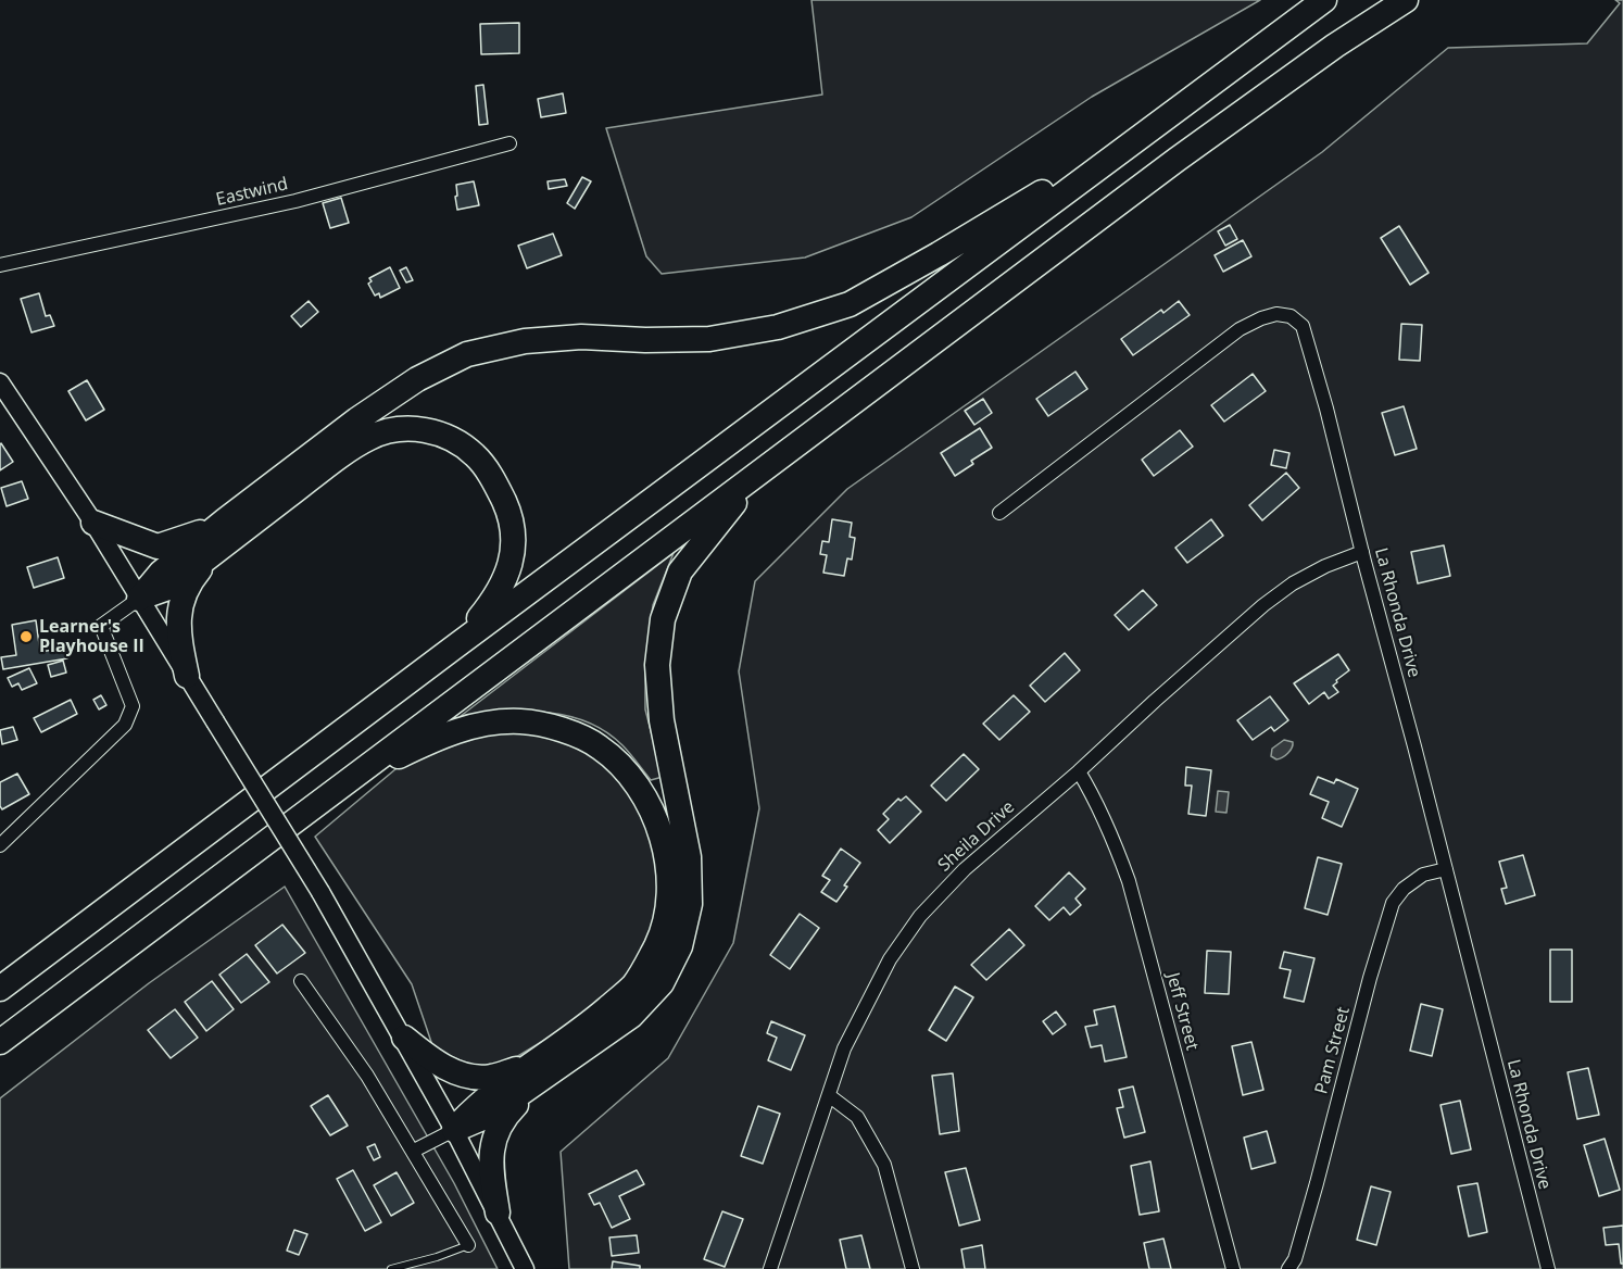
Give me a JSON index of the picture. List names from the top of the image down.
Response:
{
  "streets": {
    "street": [
      "Eastwind",
      "La Rhonda Drive",
      "Sheila Drive",
      "Jeff Street",
      "Pam Street"
    ]
  },
  "crossings": [
    ["La Rhonda Drive", "Sheila Drive"],
    ["La Rhonda Drive", "Pam Street"],
    ["Sheila Drive", "Jeff Street"]
  ],
  "places": ["Learner's Playhouse II"]
}
